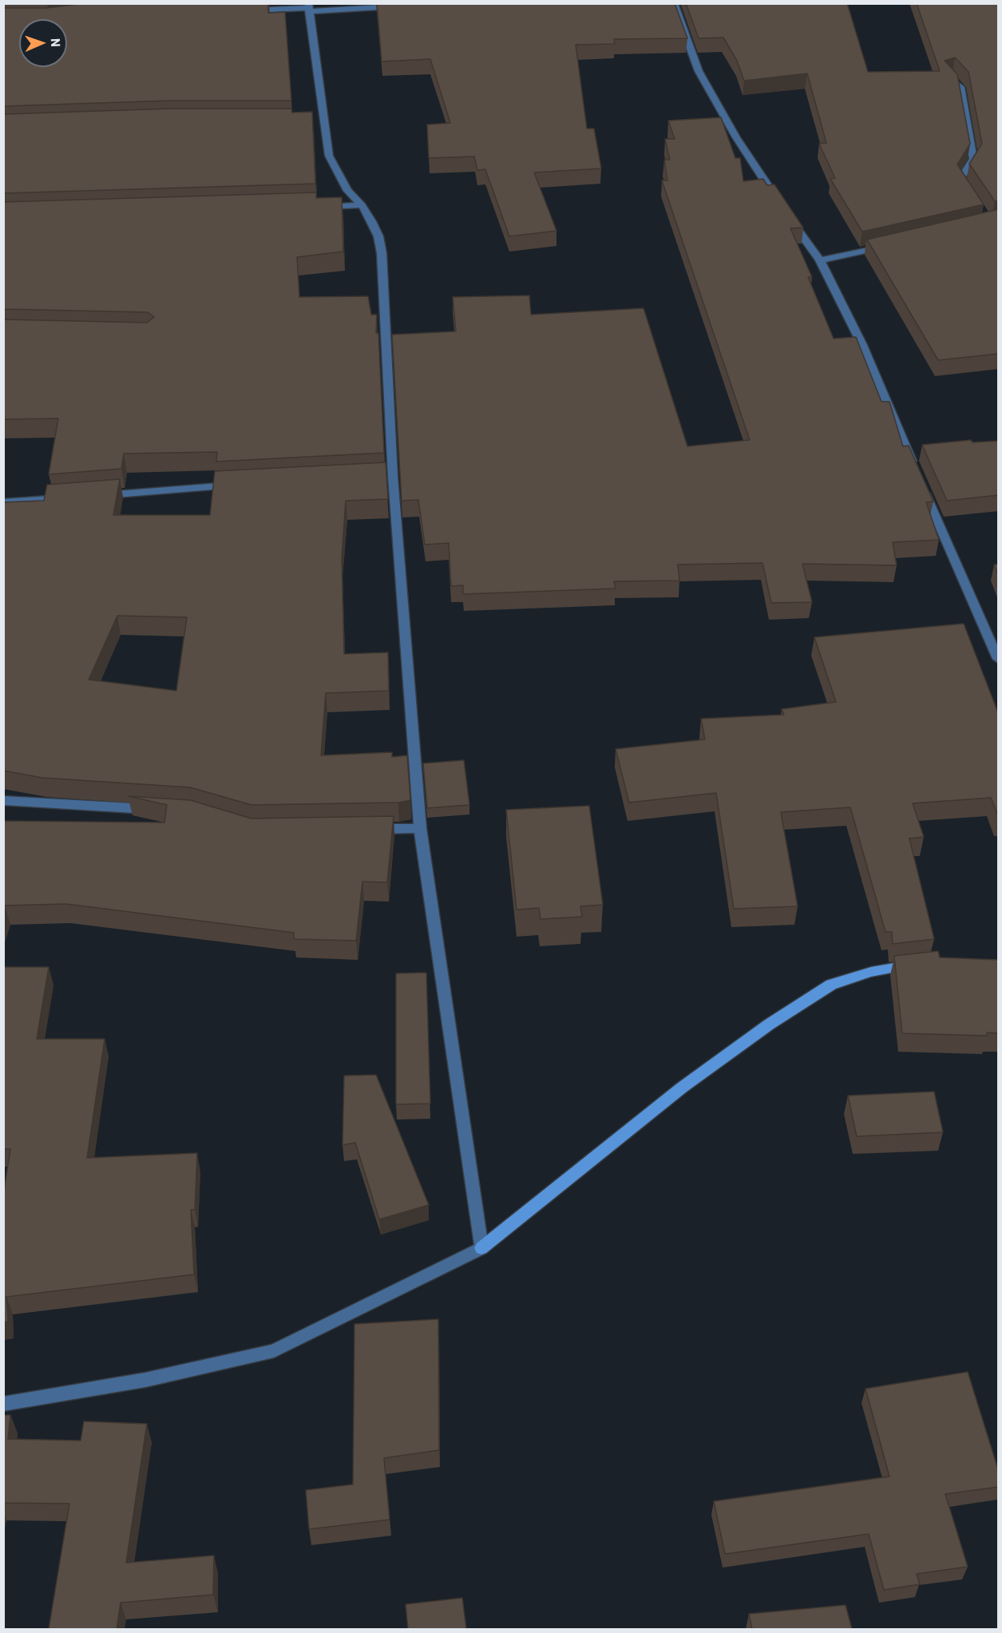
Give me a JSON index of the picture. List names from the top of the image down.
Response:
{
  "north": "right"
}
